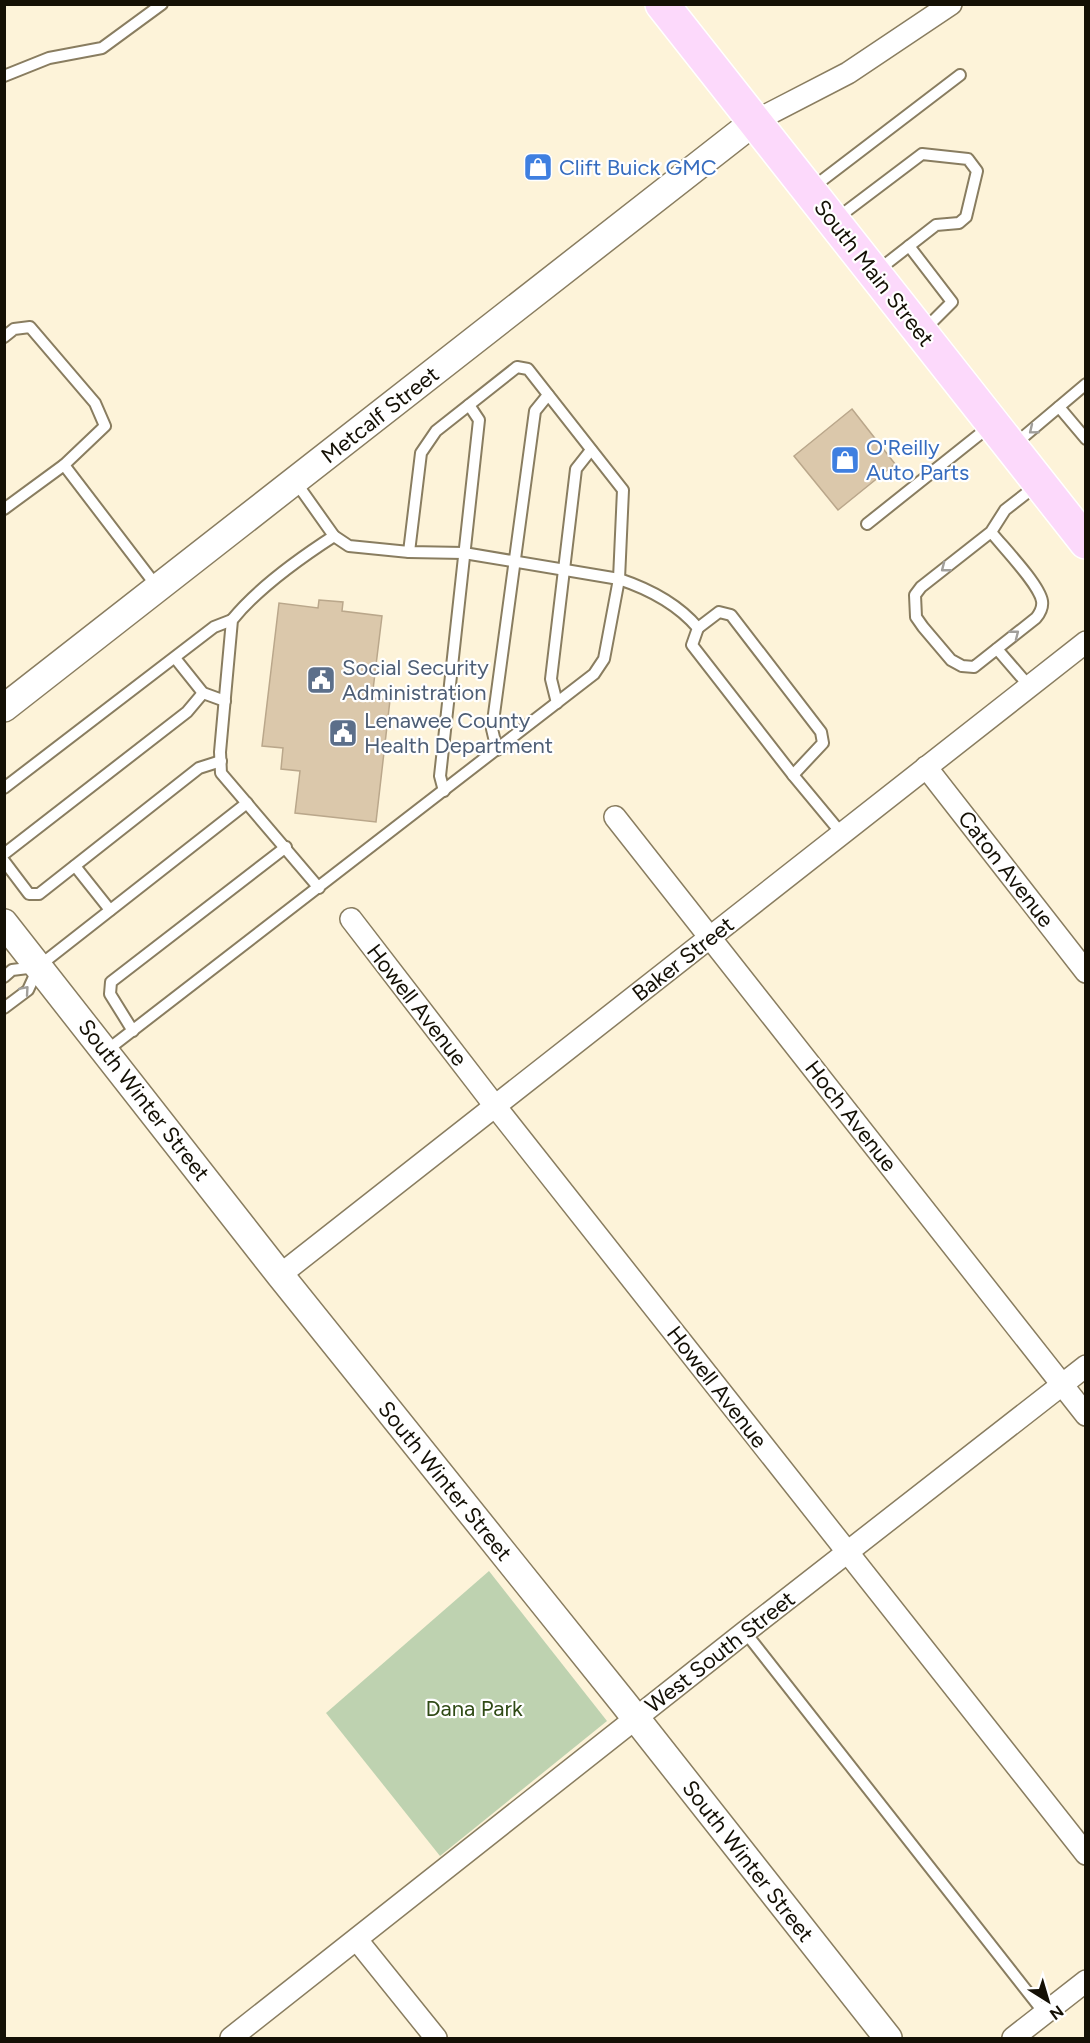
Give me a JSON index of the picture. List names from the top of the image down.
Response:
{
  "streets": {
    "main road": ["South Main Street"],
    "street": [
      "Metcalf Street",
      "Caton Avenue",
      "Baker Street",
      "Howell Avenue",
      "South Winter Street",
      "Hoch Avenue",
      "West South Street"
    ]
  },
  "crossings": [
    ["South Main Street", "Metcalf Street"],
    ["Caton Avenue", "Baker Street"],
    ["Baker Street", "Howell Avenue"],
    ["Baker Street", "South Winter Street"],
    ["Baker Street", "Hoch Avenue"],
    ["Howell Avenue", "West South Street"],
    ["South Winter Street", "West South Street"],
    ["Hoch Avenue", "West South Street"]
  ],
  "parks": ["Dana Park"],
  "places": {
    "shop": ["Clift Buick GMC", "O'Reilly Auto Parts"],
    "public building": ["Social Security Administration", "Lenawee County Health Department"]
  },
  "north": "bottom right"
}
